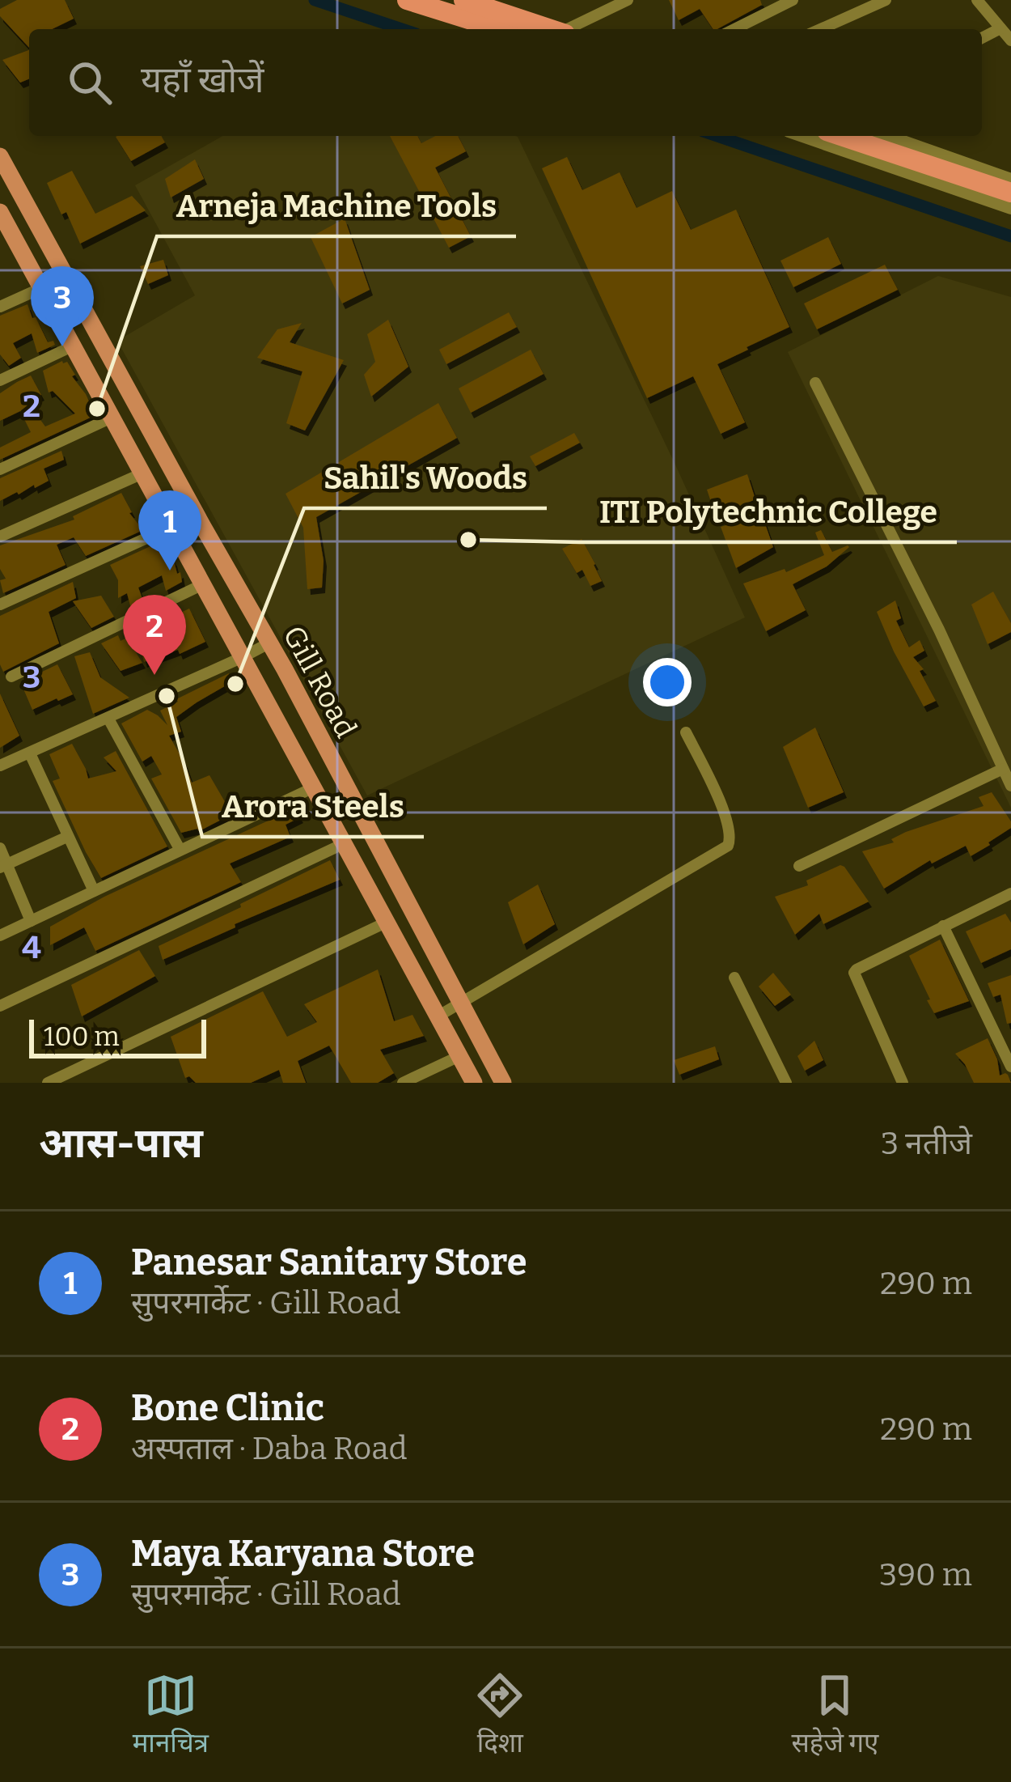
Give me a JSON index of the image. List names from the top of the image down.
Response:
{
  "streets": {
    "main road": ["Gill Road"]
  },
  "places": [
    "Arneja Machine Tools",
    "ITI Polytechnic College",
    "Sahil's Woods",
    "Arora Steels"
  ],
  "scale_bar": "100 m",
  "page": {
    "search": "यहाँ खोजें",
    "pins": ["3", "1", "2"],
    "scale": "100 m",
    "heading": ["आस-पास", "3 नतीजे"],
    "list": [
      {
        "mark": "1",
        "name": "Panesar Sanitary Store",
        "note": "सुपरमार्केट · Gill Road",
        "value": "290 m"
      },
      {
        "mark": "2",
        "name": "Bone Clinic",
        "note": "अस्पताल · Daba Road",
        "value": "290 m"
      },
      {
        "mark": "3",
        "name": "Maya Karyana Store",
        "note": "सुपरमार्केट · Gill Road",
        "value": "390 m"
      }
    ],
    "nav": ["मानचित्र", "दिशा", "सहेजे गए"]
  },
  "grid": {
    "rows": ["2", "3", "4"]
  }
}
